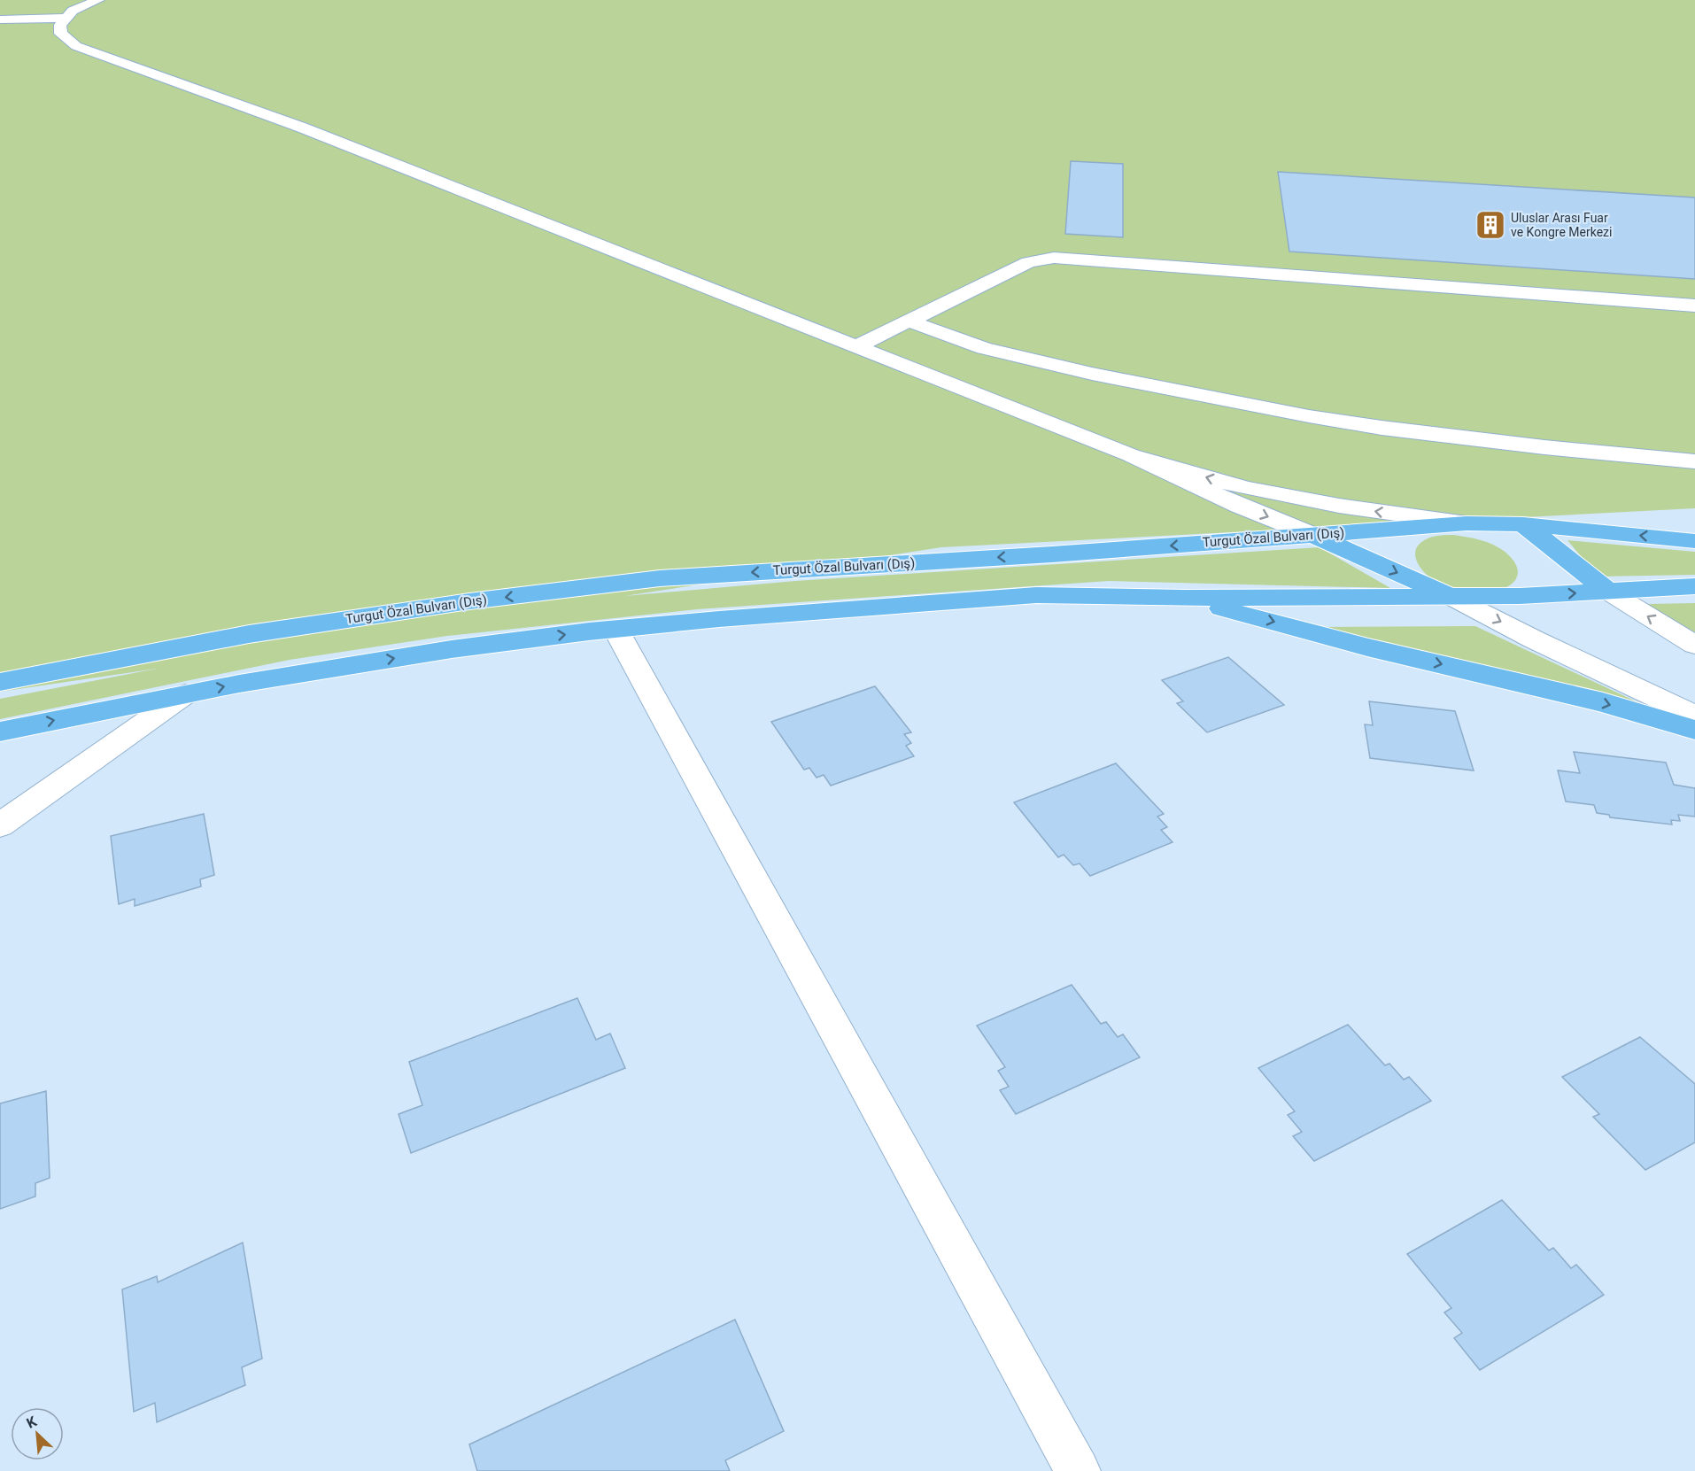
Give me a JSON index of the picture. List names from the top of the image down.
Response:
{
  "streets": {
    "main road": ["Turgut Özal Bulvarı (Dış)"]
  },
  "places": {
    "building": ["Uluslar Arası Fuar ve Kongre Merkezi"]
  },
  "north": "top left"
}
